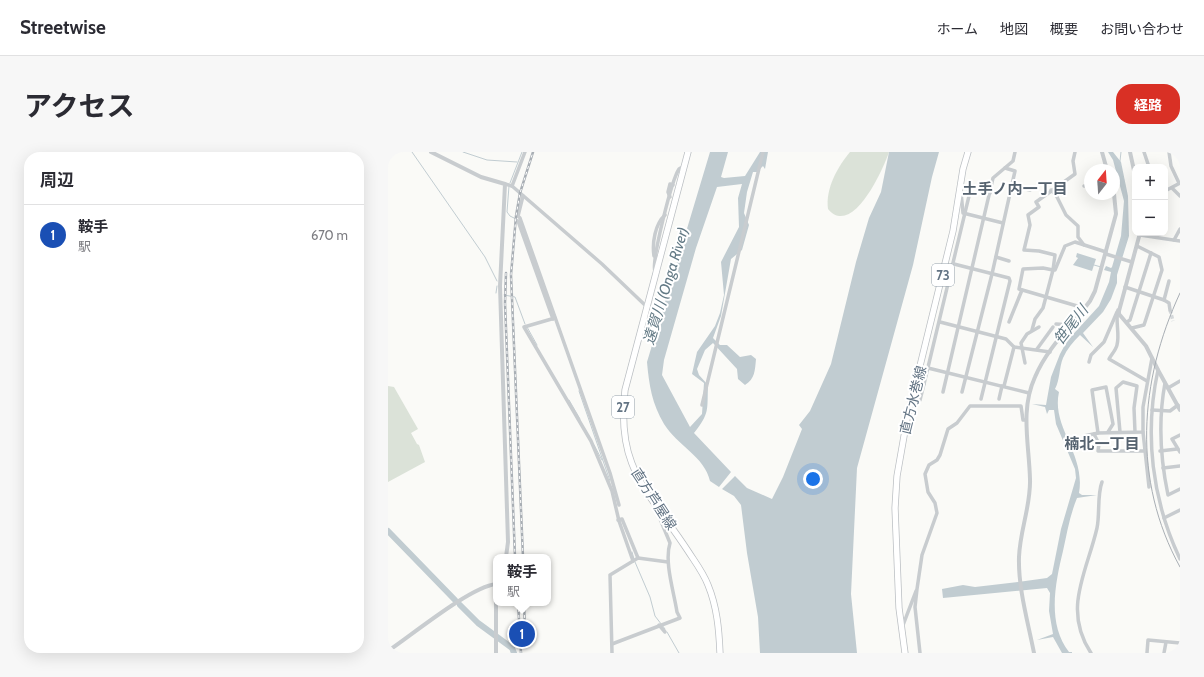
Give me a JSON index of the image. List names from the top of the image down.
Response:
{
  "streets": {
    "main road": [
      "73",
      "直方水巻線",
      "27",
      "直方芦屋線"
    ]
  },
  "districts": ["土手ノ内一丁目", "楠北一丁目"],
  "water": ["遠賀川 (Onga River)", "笹尾川"],
  "north": "top",
  "page": {
    "header": "Streetwise",
    "nav": [
      "ホーム",
      "地図",
      "概要",
      "お問い合わせ"
    ],
    "title": "アクセス",
    "buttons": "経路",
    "heading": "周辺",
    "map_buttons": ["+", "−"],
    "list": [
      {
        "mark": "1",
        "name": "鞍手",
        "note": "駅",
        "value": "670 m"
      }
    ],
    "popup": ["鞍手", "駅"],
    "pins": "1"
  }
}
